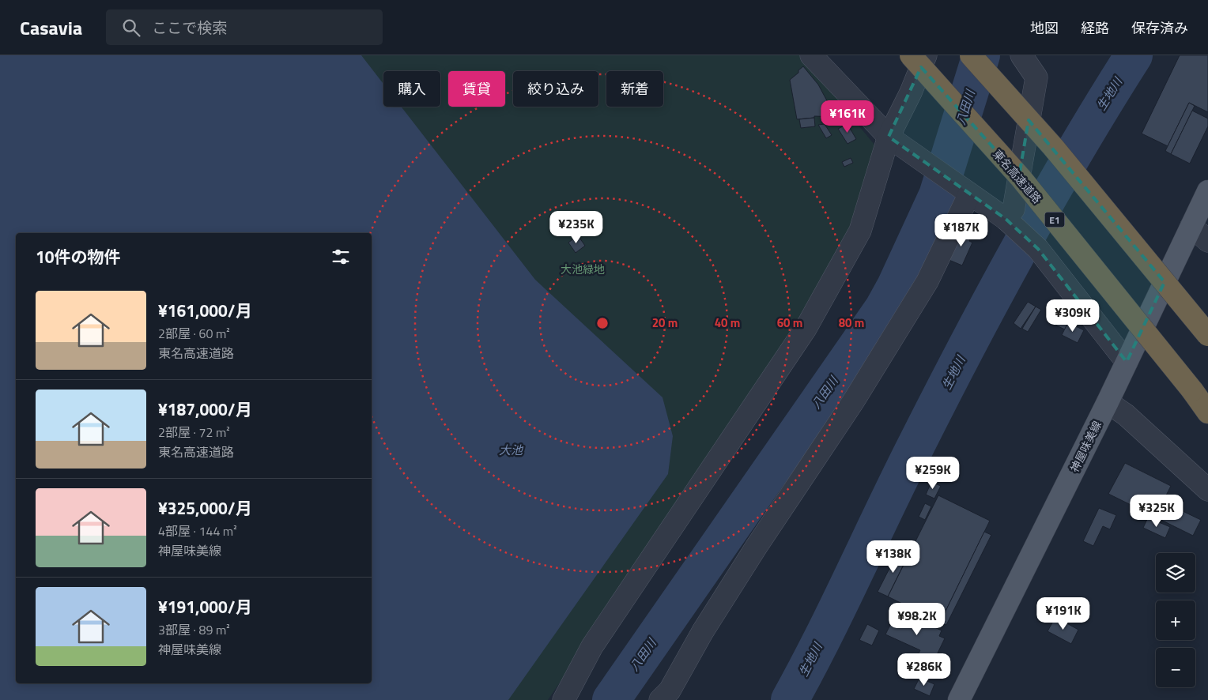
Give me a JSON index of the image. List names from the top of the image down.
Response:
{
  "streets": {
    "highway": ["東名高速道路", "E1"],
    "main road": ["神屋味美線"]
  },
  "water": ["生地川", "八田川", "大池"],
  "parks": ["大池緑地"],
  "page": {
    "header": "Casavia",
    "search": "ここで検索",
    "nav": ["地図", "経路", "保存済み"],
    "chip": [
      "購入",
      "賃貸",
      "絞り込み",
      "新着"
    ],
    "price": [
      "¥161K",
      "¥235K",
      "¥187K",
      "¥309K",
      "¥259K",
      "¥325K",
      "¥138K",
      "¥191K",
      "¥98.2K",
      "¥286K"
    ],
    "heading": "10件の物件",
    "list": [
      {
        "name": "¥161,000/月",
        "note": "2部屋 · 60 m² · 東名高速道路"
      },
      {
        "name": "¥187,000/月",
        "note": "2部屋 · 72 m² · 東名高速道路"
      },
      {
        "name": "¥325,000/月",
        "note": "4部屋 · 144 m² · 神屋味美線"
      },
      {
        "name": "¥191,000/月",
        "note": "3部屋 · 89 m² · 神屋味美線"
      }
    ],
    "map_buttons": ["+", "−"]
  },
  "rings": [
    "20 m",
    "40 m",
    "60 m",
    "80 m"
  ]
}
